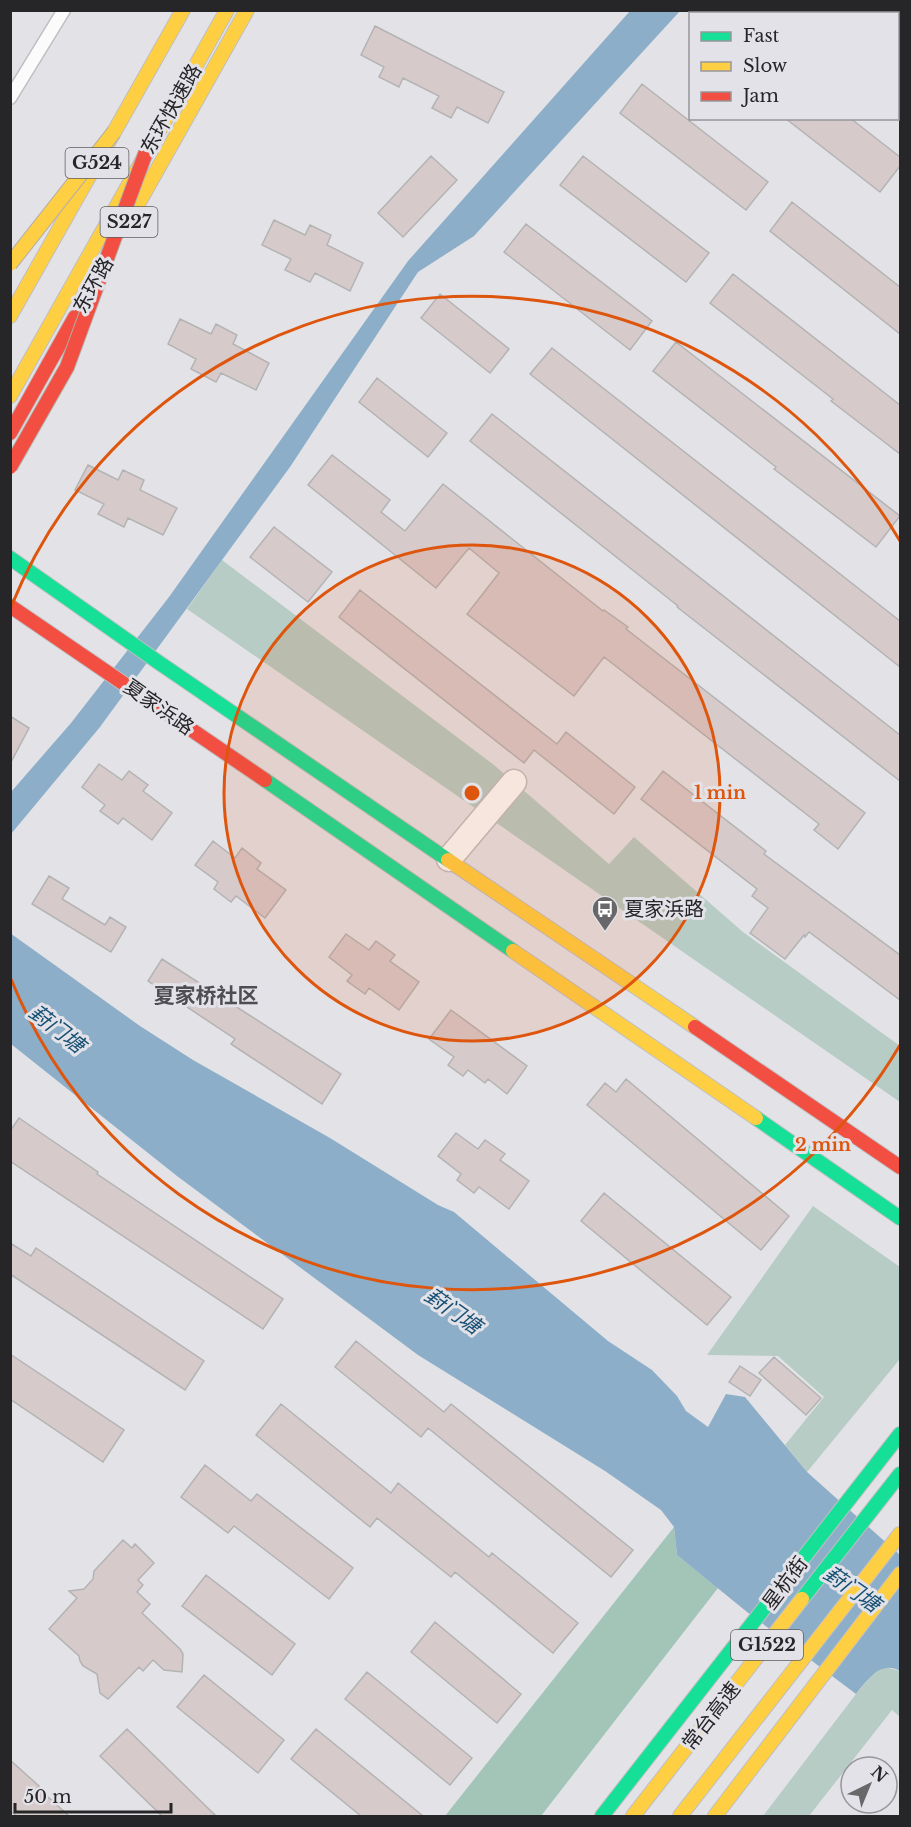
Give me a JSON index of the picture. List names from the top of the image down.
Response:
{
  "streets": {
    "main road": [
      "东环快速路",
      "G524",
      "S227",
      "东环路",
      "夏家浜路",
      "星杭街",
      "G1522",
      "常台高速"
    ]
  },
  "districts": ["夏家桥社区"],
  "water": ["葑门塘"],
  "places": {
    "bus stop": ["夏家浜路"]
  },
  "legend": ["Fast", "Slow", "Jam"],
  "scale_bar": "50 m",
  "north": "top right",
  "rings": ["1 min", "2 min"]
}
